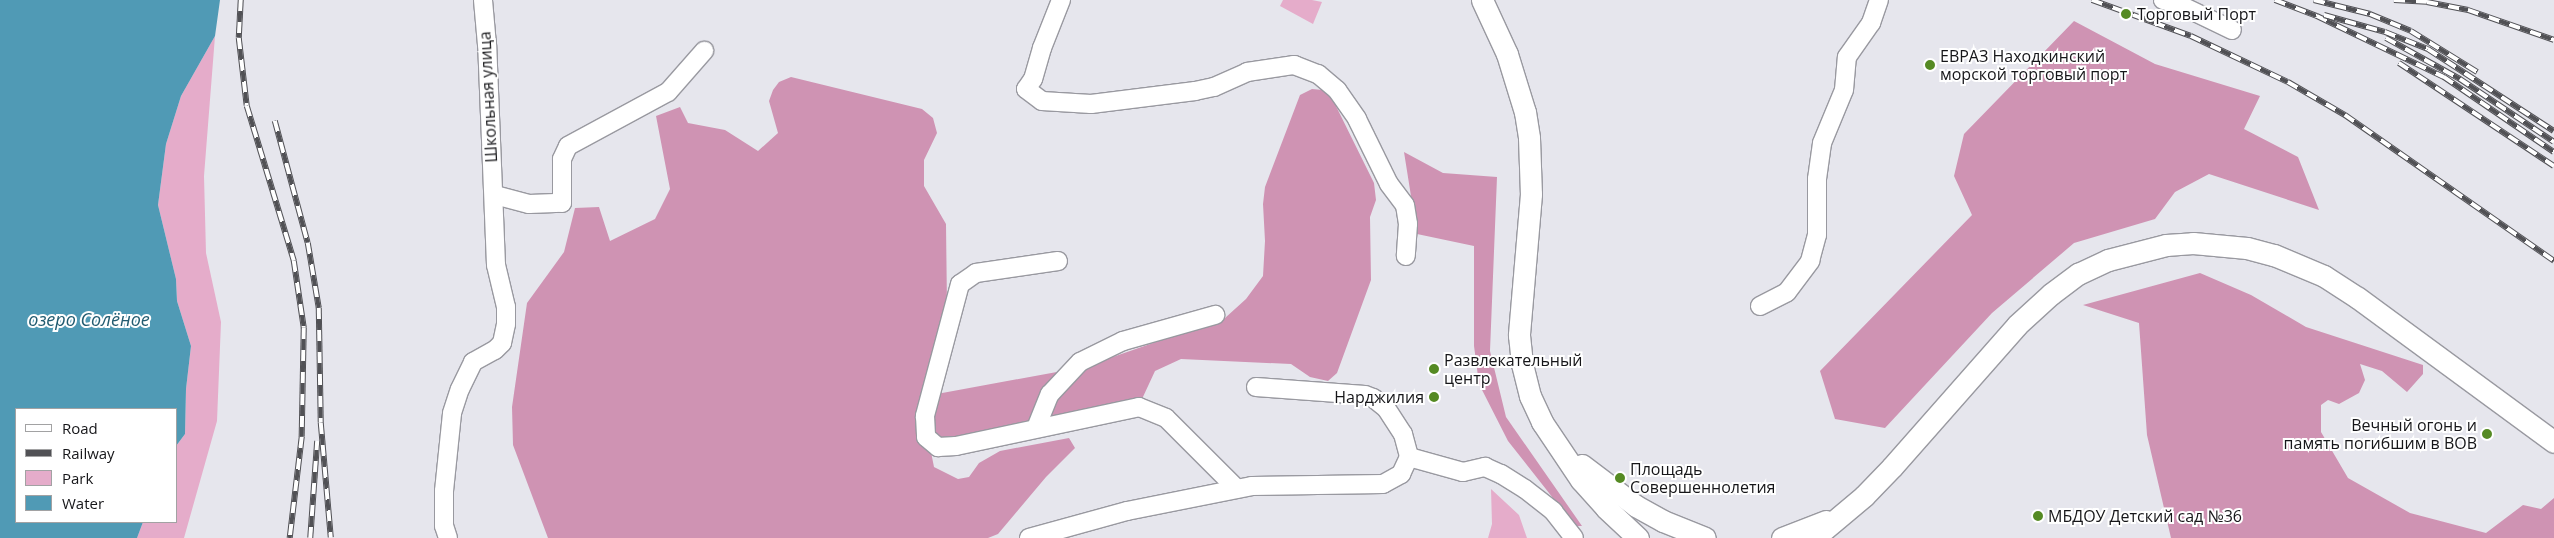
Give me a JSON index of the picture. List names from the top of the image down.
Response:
{
  "streets": {
    "street": ["Школьная улица"]
  },
  "water": ["озеро Солёное"],
  "places": [
    "Торговый Порт",
    "ЕВРАЗ Находкинский морской торговый порт",
    "Развлекательный центр",
    "Нарджилия",
    "Вечный огонь и память погибшим в ВОВ",
    "Площадь Совершеннолетия",
    "МБДОУ Детский сад №36"
  ],
  "legend": [
    "Road",
    "Railway",
    "Park",
    "Water"
  ]
}
